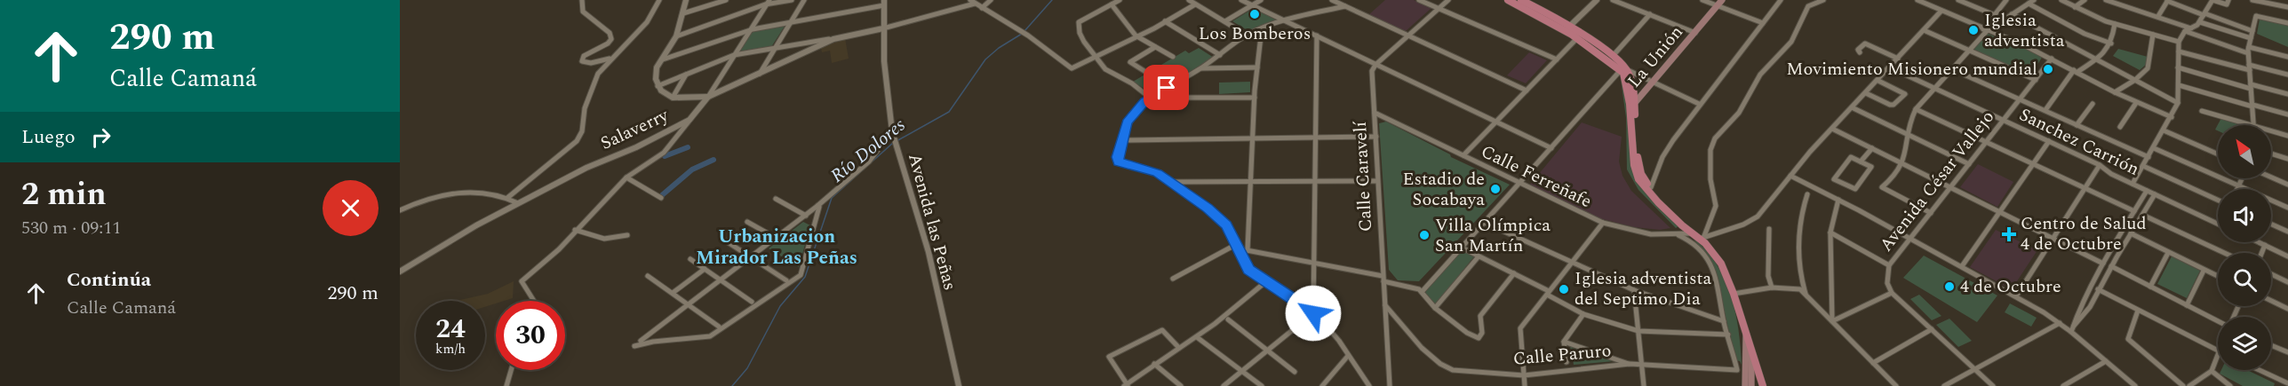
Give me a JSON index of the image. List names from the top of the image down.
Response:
{
  "streets": {
    "main road": ["La Unión"],
    "street": [
      "Salaverry",
      "Sanchez Carrión",
      "Calle Caravelí",
      "Calle Ferreñafe",
      "Avenida César Vallejo",
      "Avenida las Peñas",
      "Calle Paruro"
    ]
  },
  "crossings": [
    ["Salaverry", "Avenida las Peñas"],
    ["Sanchez Carrión", "Avenida César Vallejo"],
    ["Calle Caravelí", "Calle Ferreñafe"],
    ["Calle Caravelí", "Calle Paruro"]
  ],
  "districts": ["Urbanizacion Mirador Las Peñas"],
  "water": ["Río Dolores"],
  "places": {
    "other": [
      "Los Bomberos",
      "Iglesia adventista",
      "Movimiento Misionero mundial",
      "Estadio de Socabaya",
      "Villa Olímpica San Martín",
      "4 de Octubre",
      "Iglesia adventista del Septimo Dia"
    ],
    "health": ["Centro de Salud 4 de Octubre"]
  },
  "north": "top left",
  "page": {
    "turn": ["290 m", "Calle Camaná"],
    "then": "Luego",
    "heading": ["2 min", "530 m · 09:11"],
    "list": [
      {
        "name": "Continúa",
        "note": "Calle Camaná",
        "value": "290 m"
      }
    ],
    "speed": "24 km/h",
    "limit": "30"
  }
}
